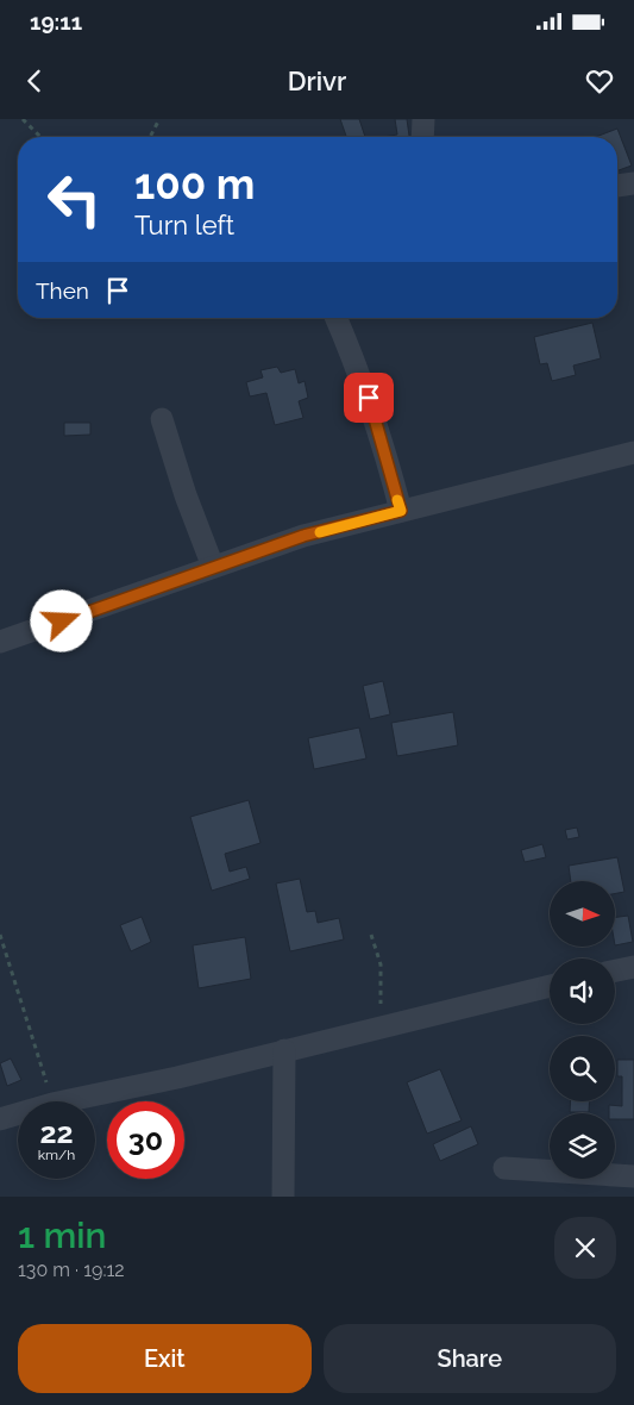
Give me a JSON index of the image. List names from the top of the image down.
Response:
{
  "north": "right",
  "page": {
    "status": "19:11",
    "header": "Drivr",
    "turn": ["100 m", "Turn left"],
    "then": "Then",
    "speed": "22 km/h",
    "limit": "30",
    "heading": ["1 min", "130 m · 19:12"],
    "buttons": ["Exit", "Share"]
  }
}
